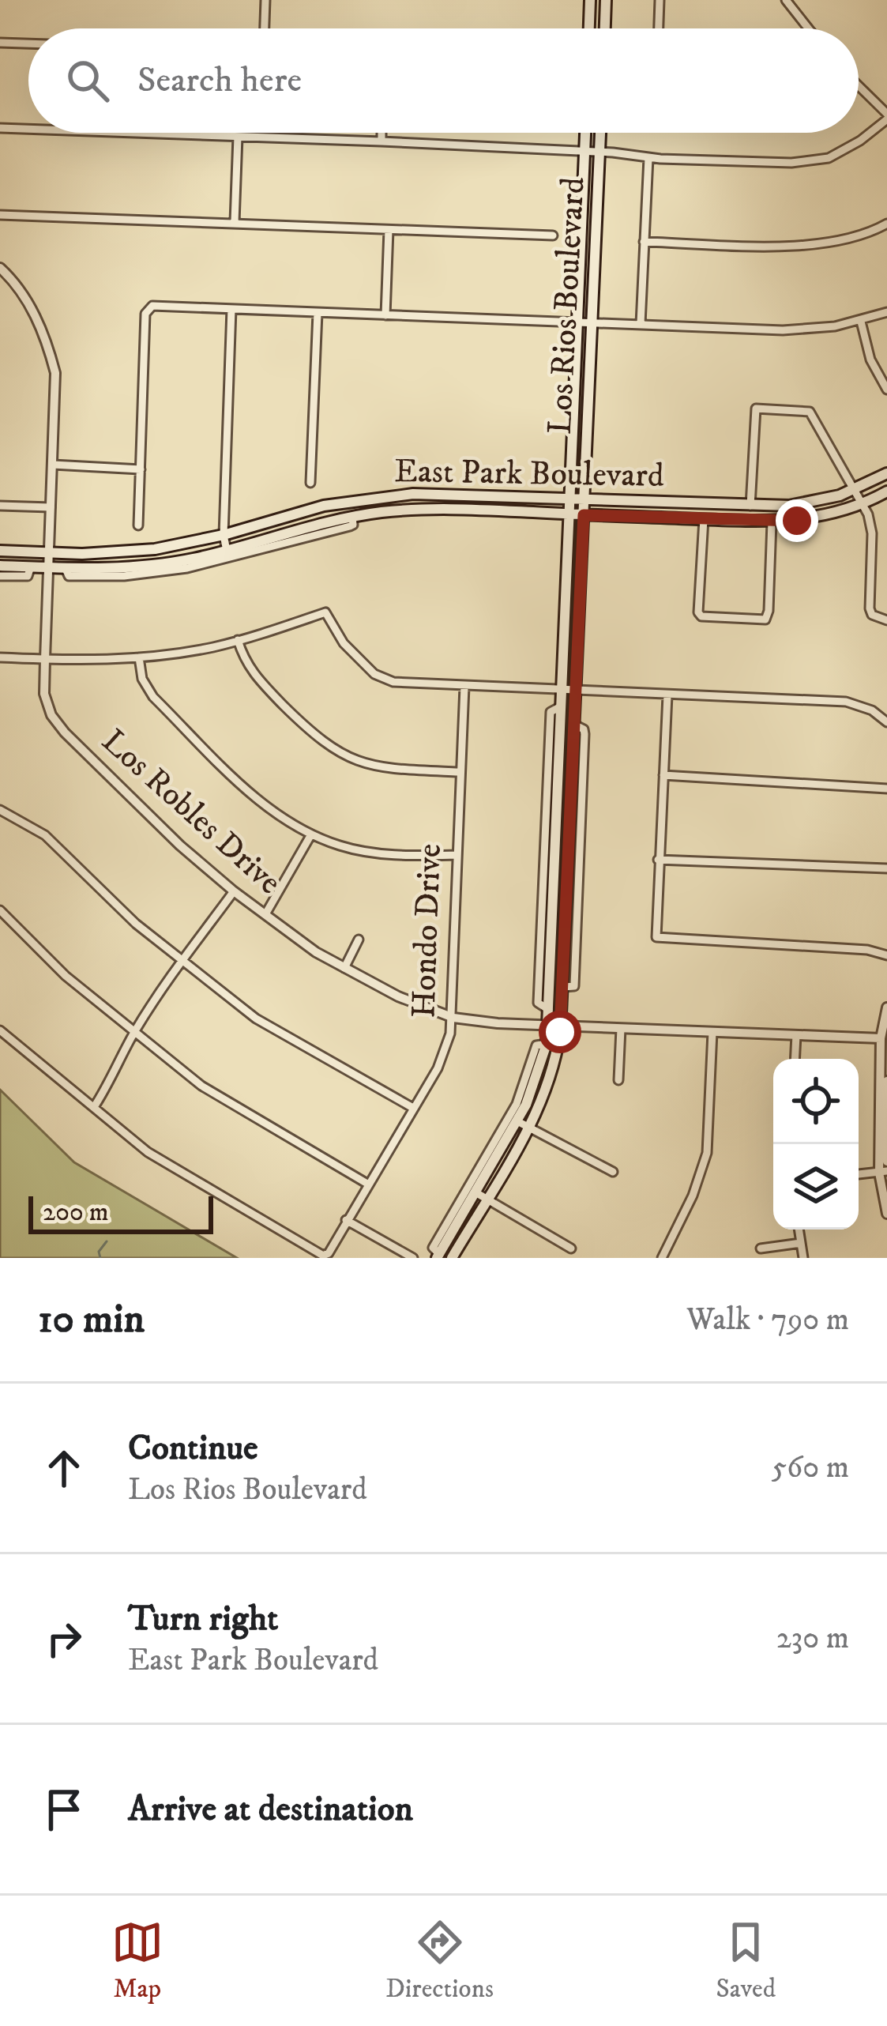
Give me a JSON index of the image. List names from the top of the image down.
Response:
{
  "streets": {
    "main road": ["Los Rios Boulevard", "East Park Boulevard"],
    "street": ["Los Robles Drive", "Hondo Drive"]
  },
  "crossings": [
    ["Los Rios Boulevard", "East Park Boulevard"],
    ["Los Rios Boulevard", "Los Robles Drive"],
    ["East Park Boulevard", "Los Robles Drive"],
    ["Los Robles Drive", "Hondo Drive"]
  ],
  "scale_bar": "200 m",
  "page": {
    "search": "Search here",
    "scale": "200 m",
    "heading": ["10 min", "Walk · 790 m"],
    "list": [
      ["Continue", "Los Rios Boulevard", "560 m"],
      ["Turn right", "East Park Boulevard", "230 m"],
      "Arrive at destination"
    ],
    "nav": ["Map", "Directions", "Saved"]
  }
}
